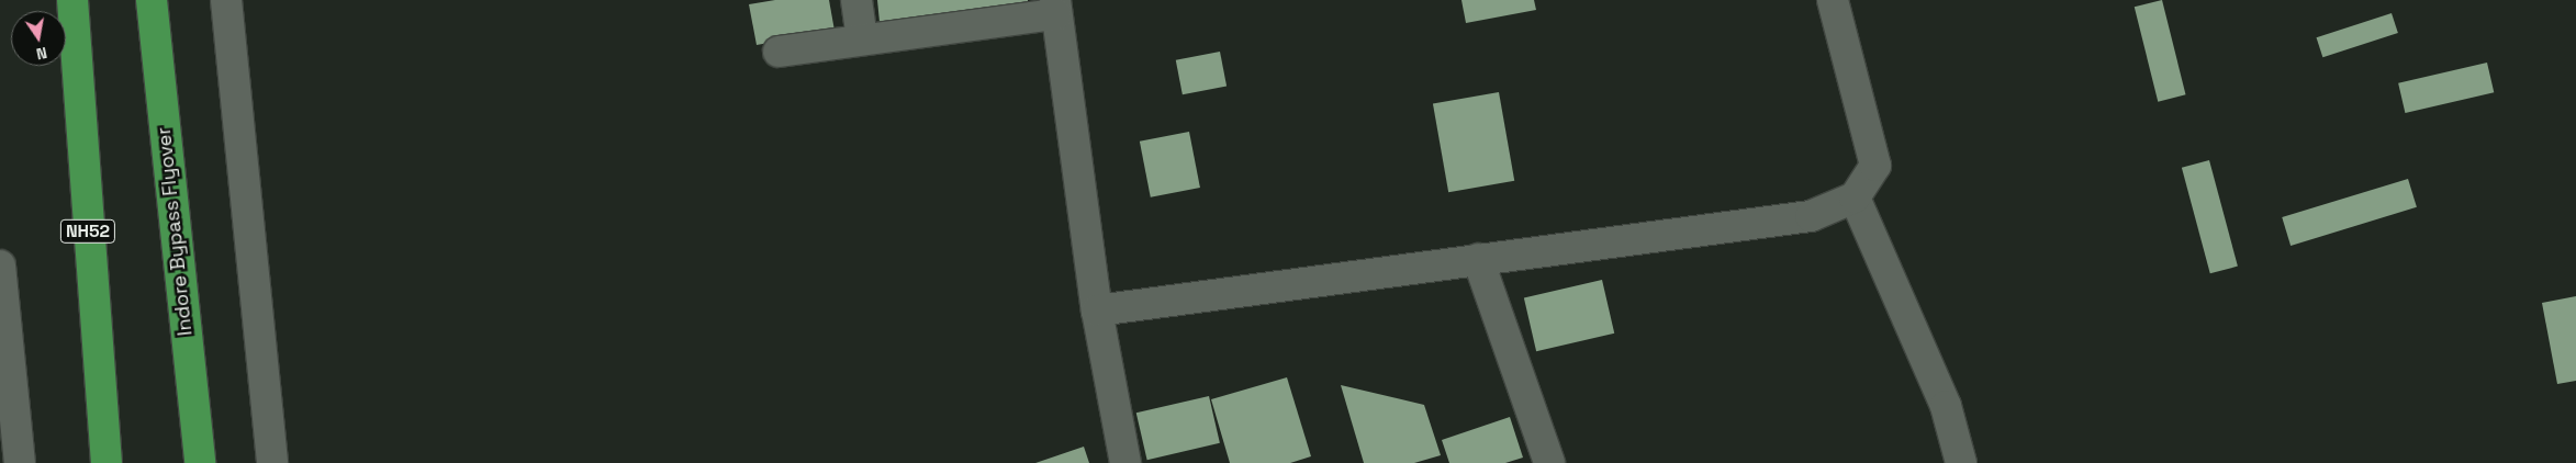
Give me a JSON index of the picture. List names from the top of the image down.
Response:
{
  "streets": {
    "highway": ["NH52", "Indore Bypass Flyover"]
  },
  "north": "bottom"
}
